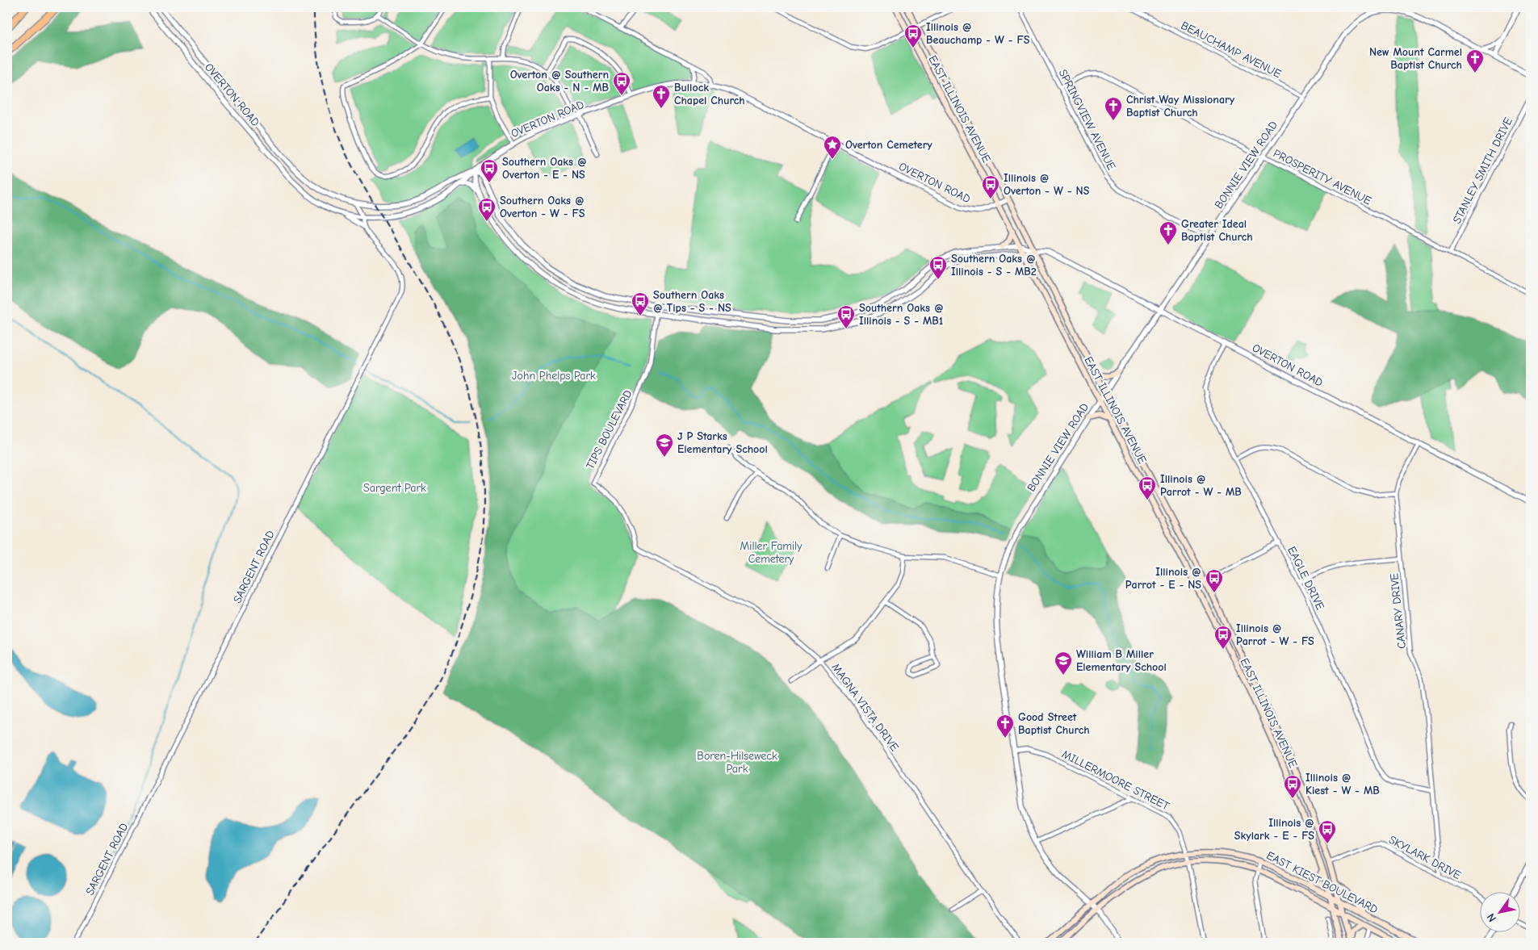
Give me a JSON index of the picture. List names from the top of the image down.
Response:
{
  "streets": {
    "main road": ["EAST ILLINOIS AVENUE", "EAST KIEST BOULEVARD"],
    "street": [
      "BEAUCHAMP AVENUE",
      "OVERTON ROAD",
      "SPRINGVIEW AVENUE",
      "BONNIE VIEW ROAD",
      "STANLEY SMITH DRIVE",
      "PROSPERITY AVENUE",
      "TIPS BOULEVARD",
      "SARGENT ROAD",
      "EAGLE DRIVE",
      "CANARY DRIVE",
      "MAGNA VISTA DRIVE",
      "MILLERMOORE STREET",
      "SKYLARK DRIVE"
    ]
  },
  "crossings": [
    ["BEAUCHAMP AVENUE", "BONNIE VIEW ROAD"],
    ["OVERTON ROAD", "EAST ILLINOIS AVENUE"],
    ["OVERTON ROAD", "BONNIE VIEW ROAD"],
    ["OVERTON ROAD", "EAGLE DRIVE"],
    ["OVERTON ROAD", "CANARY DRIVE"],
    ["EAST ILLINOIS AVENUE", "BONNIE VIEW ROAD"],
    ["EAST ILLINOIS AVENUE", "SKYLARK DRIVE"],
    ["EAST ILLINOIS AVENUE", "EAST KIEST BOULEVARD"],
    ["SPRINGVIEW AVENUE", "BONNIE VIEW ROAD"],
    ["SPRINGVIEW AVENUE", "PROSPERITY AVENUE"],
    ["BONNIE VIEW ROAD", "PROSPERITY AVENUE"],
    ["BONNIE VIEW ROAD", "MILLERMOORE STREET"],
    ["BONNIE VIEW ROAD", "EAST KIEST BOULEVARD"],
    ["STANLEY SMITH DRIVE", "PROSPERITY AVENUE"],
    ["TIPS BOULEVARD", "MAGNA VISTA DRIVE"],
    ["EAGLE DRIVE", "CANARY DRIVE"],
    ["CANARY DRIVE", "SKYLARK DRIVE"],
    ["MILLERMOORE STREET", "EAST KIEST BOULEVARD"]
  ],
  "parks": [
    "John Phelps Park",
    "Sargent Park",
    "Miller Family Cemetery",
    "Boren-Hilseweck Park"
  ],
  "places": {
    "bus stop": [
      "Illinois @ Beauchamp - W - FS",
      "Overton @ Southern Oaks - N - MB",
      "Southern Oaks @ Overton - E - NS",
      "Illinois @ Overton - W - NS",
      "Southern Oaks @ Overton - W - FS",
      "Southern Oaks @ Illinois - S - MB2",
      "Southern Oaks @ Tips - S - NS",
      "Southern Oaks @ Illinois - S - MB1",
      "Illinois @ Parrot - W - MB",
      "Illinois @ Parrot - E - NS",
      "Illinois @ Parrot - W - FS",
      "Illinois @ Kiest - W - MB",
      "Illinois @ Skylark - E - FS"
    ],
    "church": [
      "New Mount Carmel Baptist Church",
      "Bullock Chapel Church",
      "Christ Way Missionary Baptist Church",
      "Greater Ideal Baptist Church",
      "Good Street Baptist Church"
    ],
    "place": ["Overton Cemetery"],
    "school or university": ["J P Starks Elementary School", "William B Miller Elementary School"]
  },
  "north": "bottom left"
}
